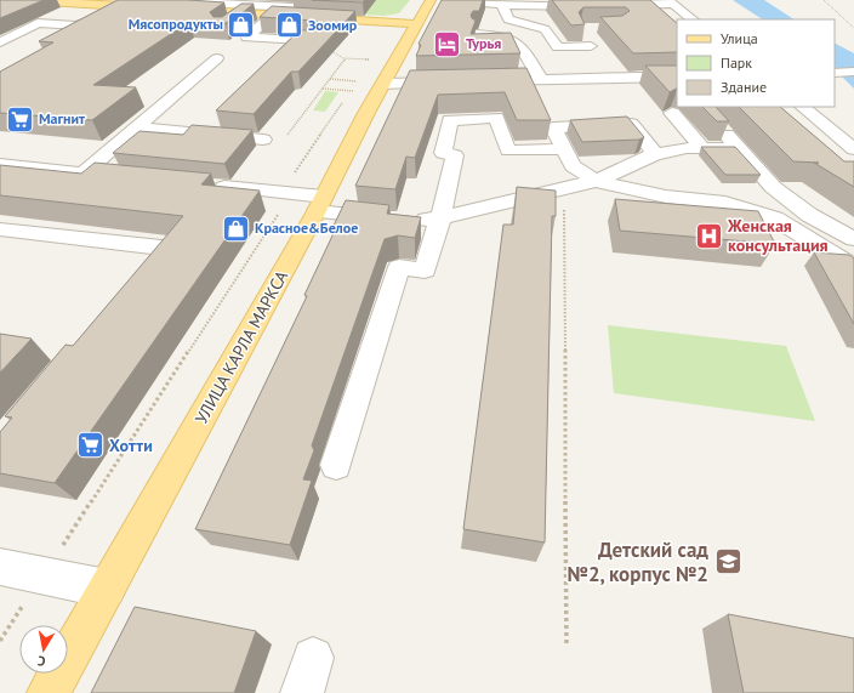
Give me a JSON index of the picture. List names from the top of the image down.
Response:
{
  "streets": {
    "main road": ["УЛИЦА КАРЛА МАРКСА"]
  },
  "places": {
    "shop": ["Мясопродукты", "Зоомир", "Красное&Белое"],
    "hotel": ["Турья"],
    "supermarket": ["Магнит", "Хотти"],
    "hospital": ["Женская консультация"],
    "school or university": ["Детский сад №2, корпус №2"]
  },
  "legend": ["Улица", "Парк", "Здание"],
  "north": "bottom"
}
